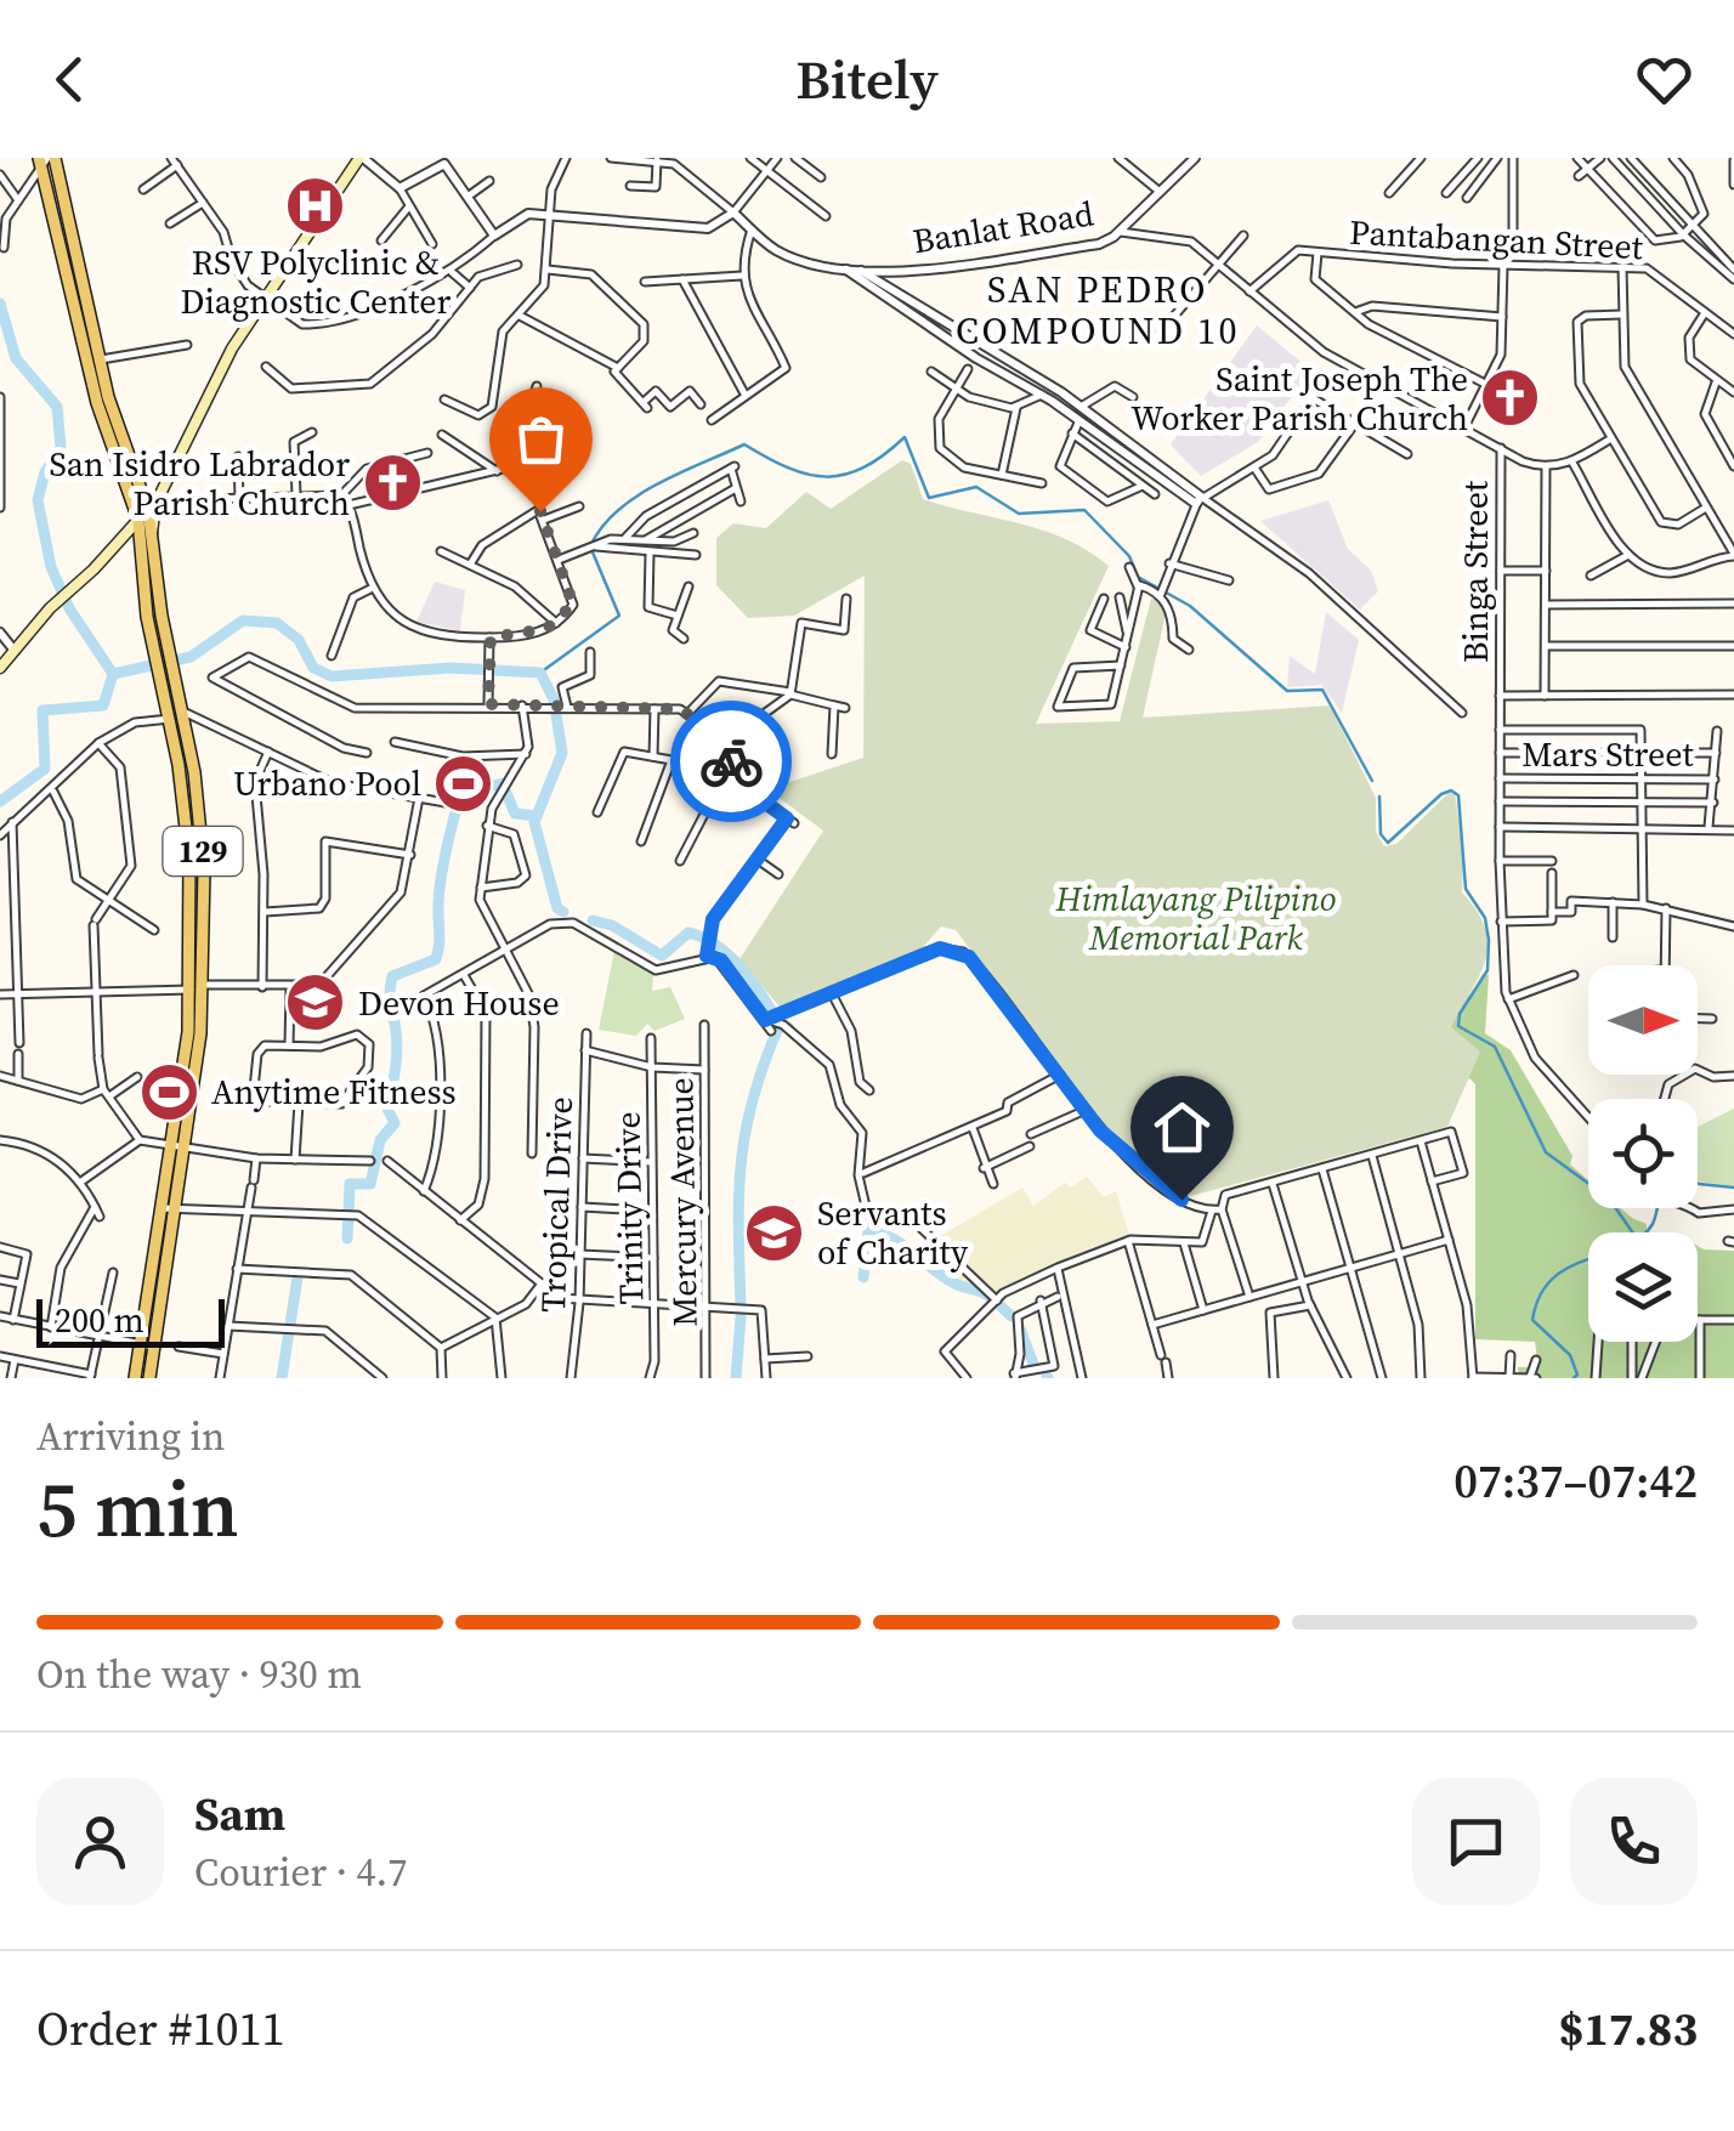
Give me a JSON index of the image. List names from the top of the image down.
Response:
{
  "streets": {
    "main road": ["129"],
    "street": [
      "Banlat Road",
      "Pantabangan Street",
      "Binga Street",
      "Mars Street",
      "Mercury Avenue",
      "Tropical Drive",
      "Trinity Drive"
    ]
  },
  "crossings": [
    ["Binga Street", "Mars Street"]
  ],
  "districts": ["SAN PEDRO COMPOUND 10"],
  "parks": ["Himlayang Pilipino Memorial Park"],
  "places": {
    "hospital": ["RSV Polyclinic & Diagnostic Center"],
    "church": ["Saint Joseph The Worker Parish Church", "San Isidro Labrador Parish Church"],
    "sports": ["Urbano Pool", "Anytime Fitness"],
    "school or university": ["Devon House", "Servants of Charity"]
  },
  "scale_bar": "200 m",
  "north": "right",
  "page": {
    "header": "Bitely",
    "scale": "200 m",
    "heading": ["5 min", "Arriving in", "07:37–07:42"],
    "panel": [
      "Sam",
      "Courier · 4.7",
      "Order #1011",
      "$17.83"
    ],
    "bar": "On the way · 930 m"
  }
}
